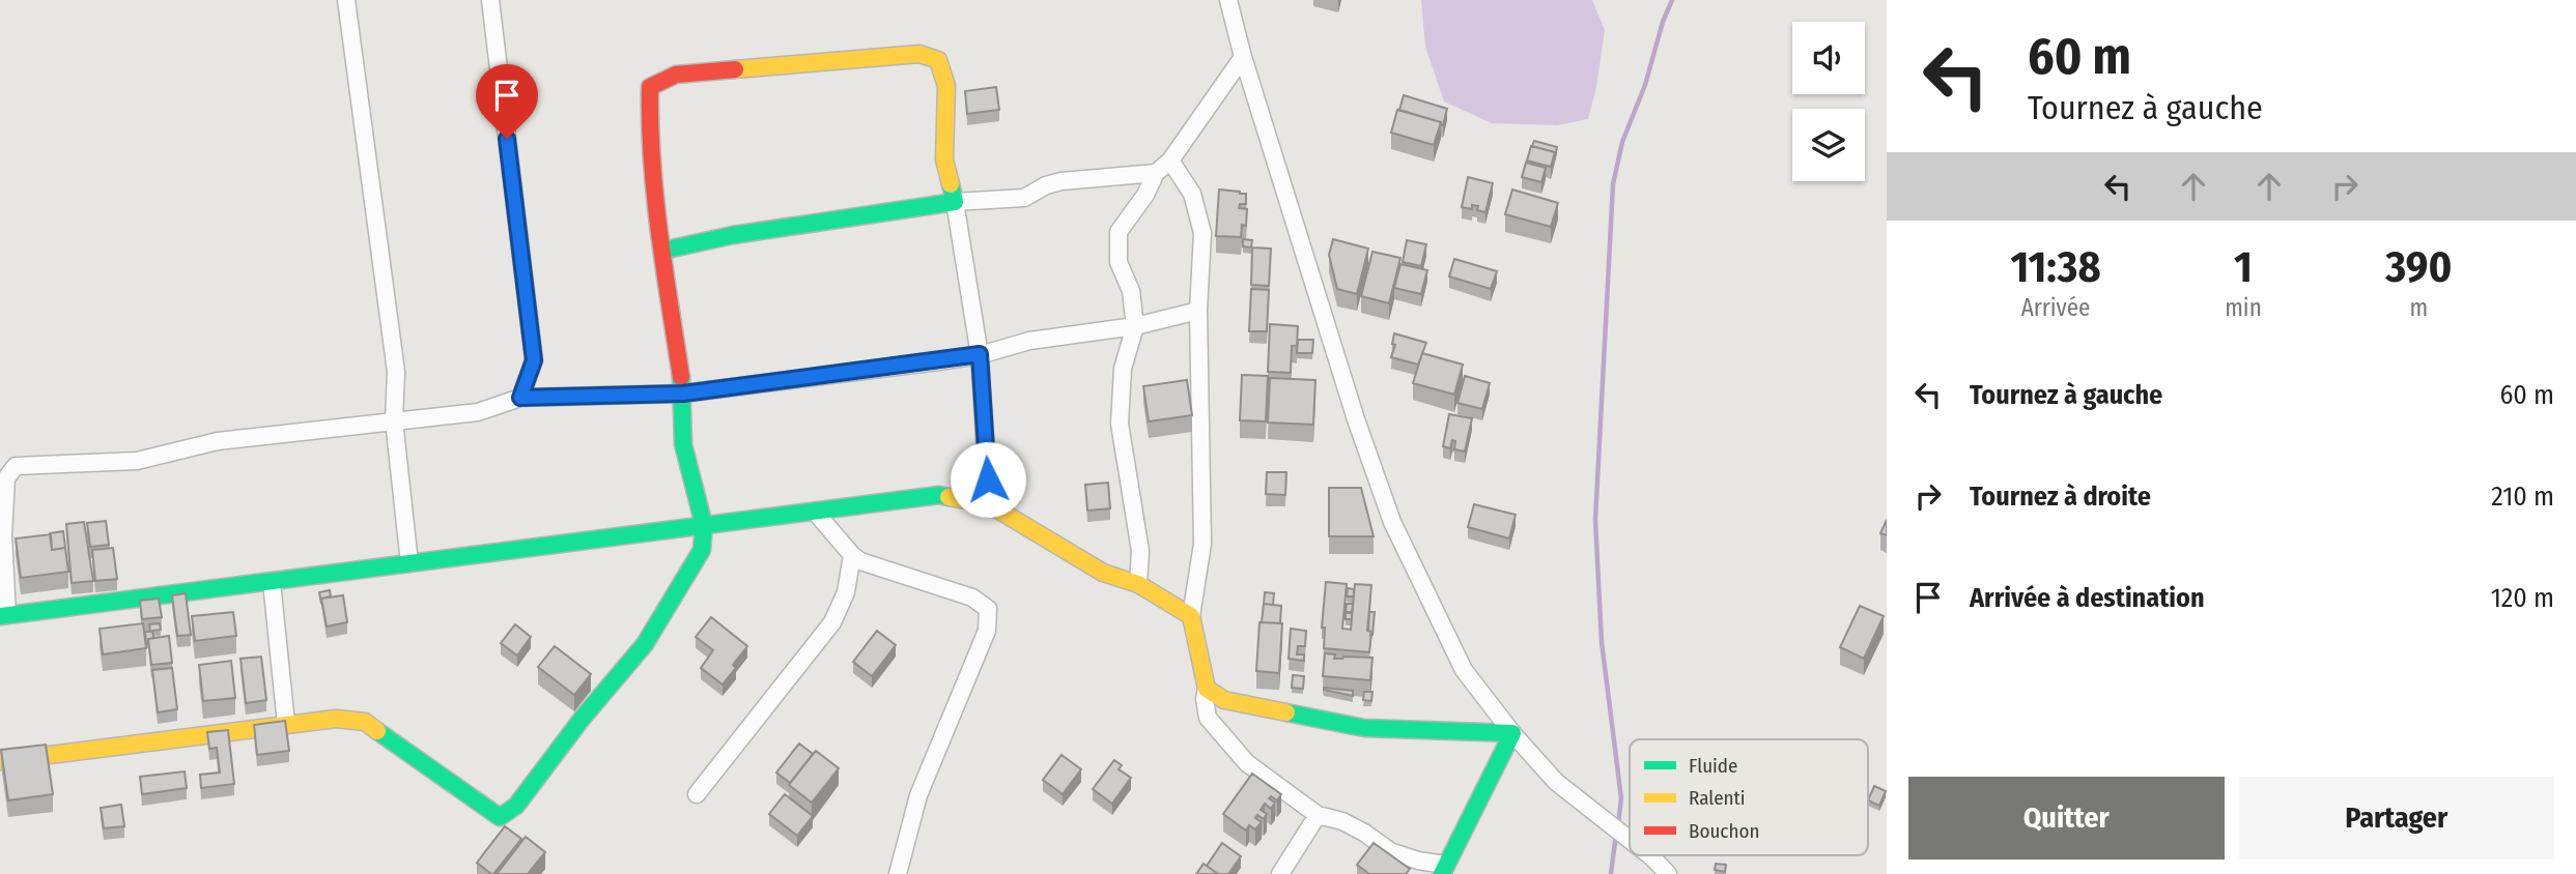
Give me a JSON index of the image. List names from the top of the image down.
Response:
{
  "legend": ["Fluide", "Ralenti", "Bouchon"],
  "page": {
    "turn": ["60 m", "Tournez à gauche"],
    "eta": [
      "11:38",
      "Arrivée",
      "1",
      "min",
      "390",
      "m"
    ],
    "list": [
      {
        "name": "Tournez à gauche",
        "value": "60 m"
      },
      {
        "name": "Tournez à droite",
        "value": "210 m"
      },
      {
        "name": "Arrivée à destination",
        "value": "120 m"
      }
    ],
    "buttons": ["Quitter", "Partager"]
  }
}
